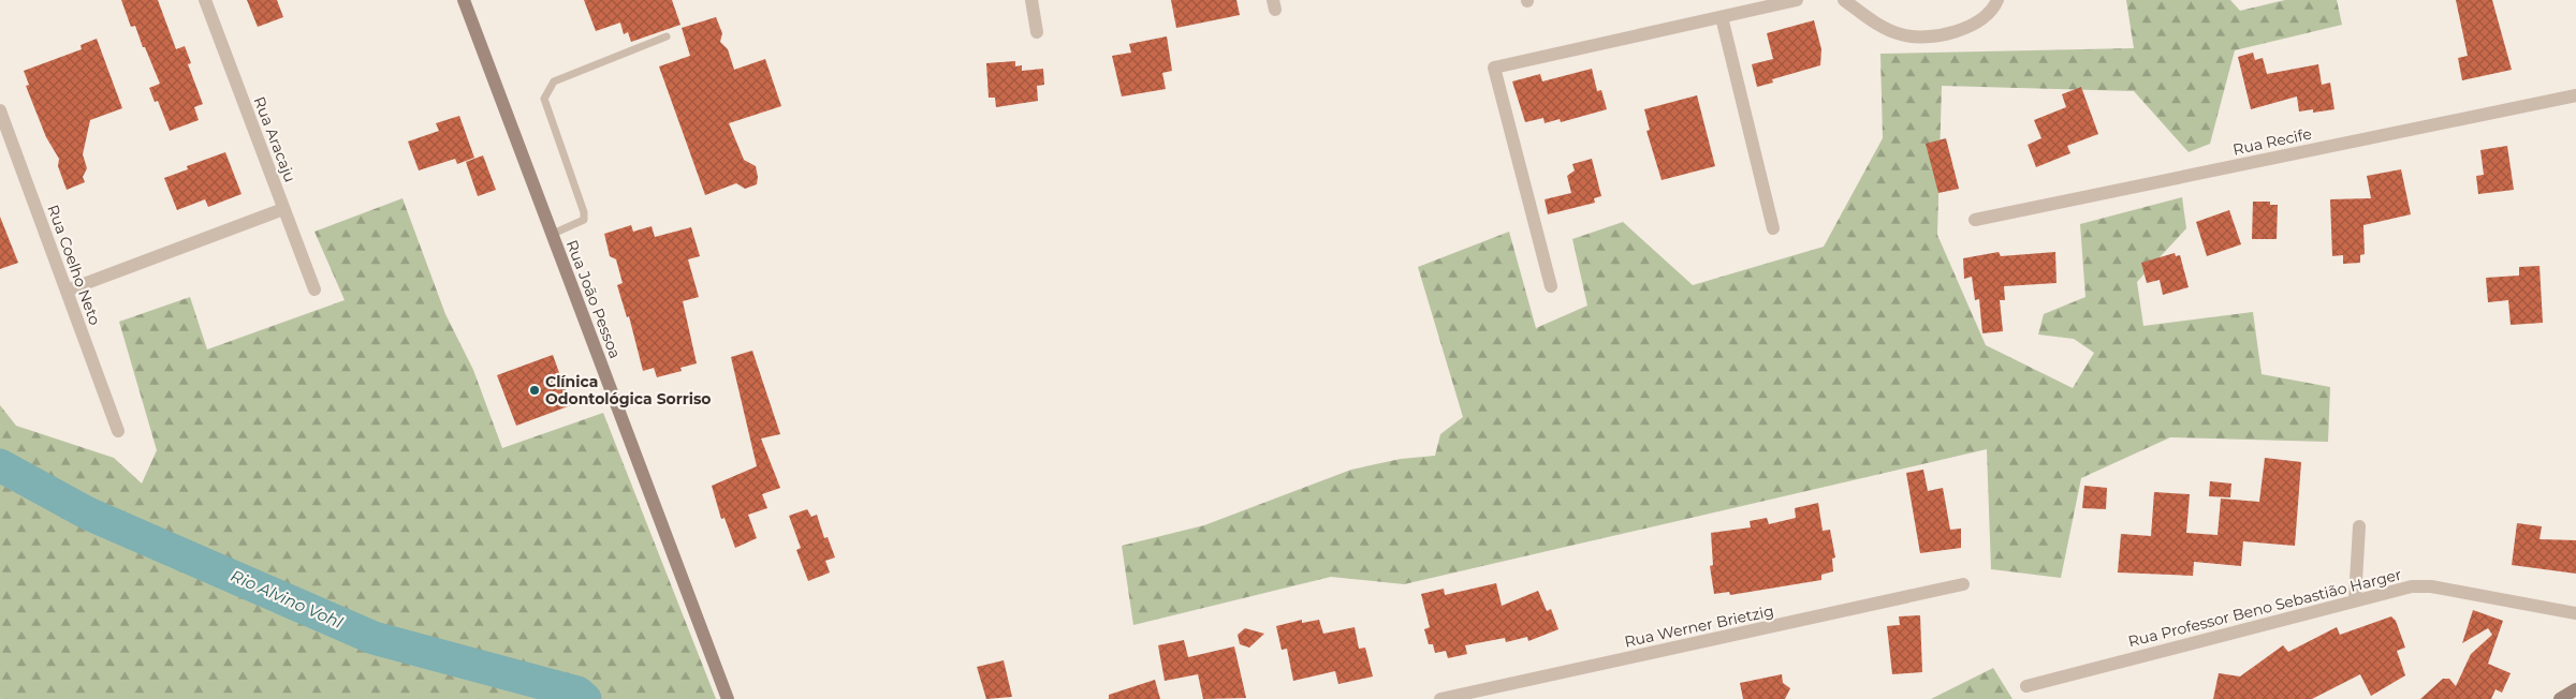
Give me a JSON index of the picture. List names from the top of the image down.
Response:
{
  "streets": {
    "street": [
      "Rua Aracaju",
      "Rua Recife",
      "Rua Coelho Neto",
      "Rua João Pessoa",
      "Rua Professor Beno Sebastião Harger",
      "Rua Werner Brietzig"
    ]
  },
  "water": ["Rio Alvino Vohl"],
  "places": ["Clínica Odontológica Sorriso"]
}
